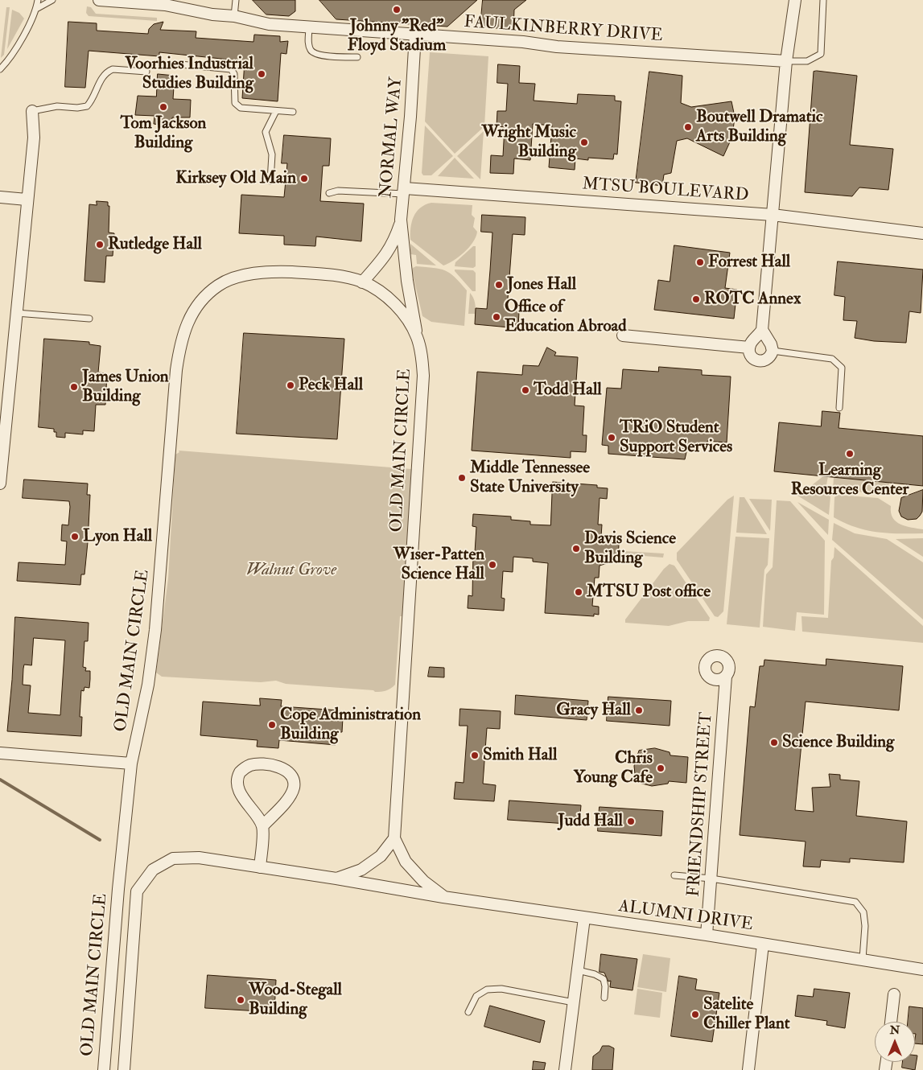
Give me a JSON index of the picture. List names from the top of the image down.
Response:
{
  "streets": {
    "street": [
      "FAULKINBERRY DRIVE",
      "NORMAL WAY",
      "MTSU BOULEVARD",
      "OLD MAIN CIRCLE",
      "FRIENDSHIP STREET",
      "ALUMNI DRIVE"
    ]
  },
  "crossings": [
    ["FAULKINBERRY DRIVE", "NORMAL WAY"],
    ["NORMAL WAY", "MTSU BOULEVARD"],
    ["NORMAL WAY", "OLD MAIN CIRCLE"],
    ["OLD MAIN CIRCLE", "ALUMNI DRIVE"],
    ["FRIENDSHIP STREET", "ALUMNI DRIVE"]
  ],
  "parks": ["Walnut Grove"],
  "places": [
    "Johnny \"Red\" Floyd Stadium",
    "Voorhies Industrial Studies Building",
    "Tom Jackson Building",
    "Boutwell Dramatic Arts Building",
    "Wright Music Building",
    "Kirksey Old Main",
    "Rutledge Hall",
    "Forrest Hall",
    "Jones Hall",
    "ROTC Annex",
    "Office of Education Abroad",
    "Peck Hall",
    "James Union Building",
    "Todd Hall",
    "TRiO Student Support Services",
    "Learning Resources Center",
    "Middle Tennessee State University",
    "Lyon Hall",
    "Davis Science Building",
    "Wiser-Patten Science Hall",
    "MTSU Post office",
    "Gracy Hall",
    "Cope Administration Building",
    "Science Building",
    "Smith Hall",
    "Chris Young Cafe",
    "Judd Hall",
    "Wood-Stegall Building",
    "Satelite Chiller Plant"
  ],
  "north": "top"
}
